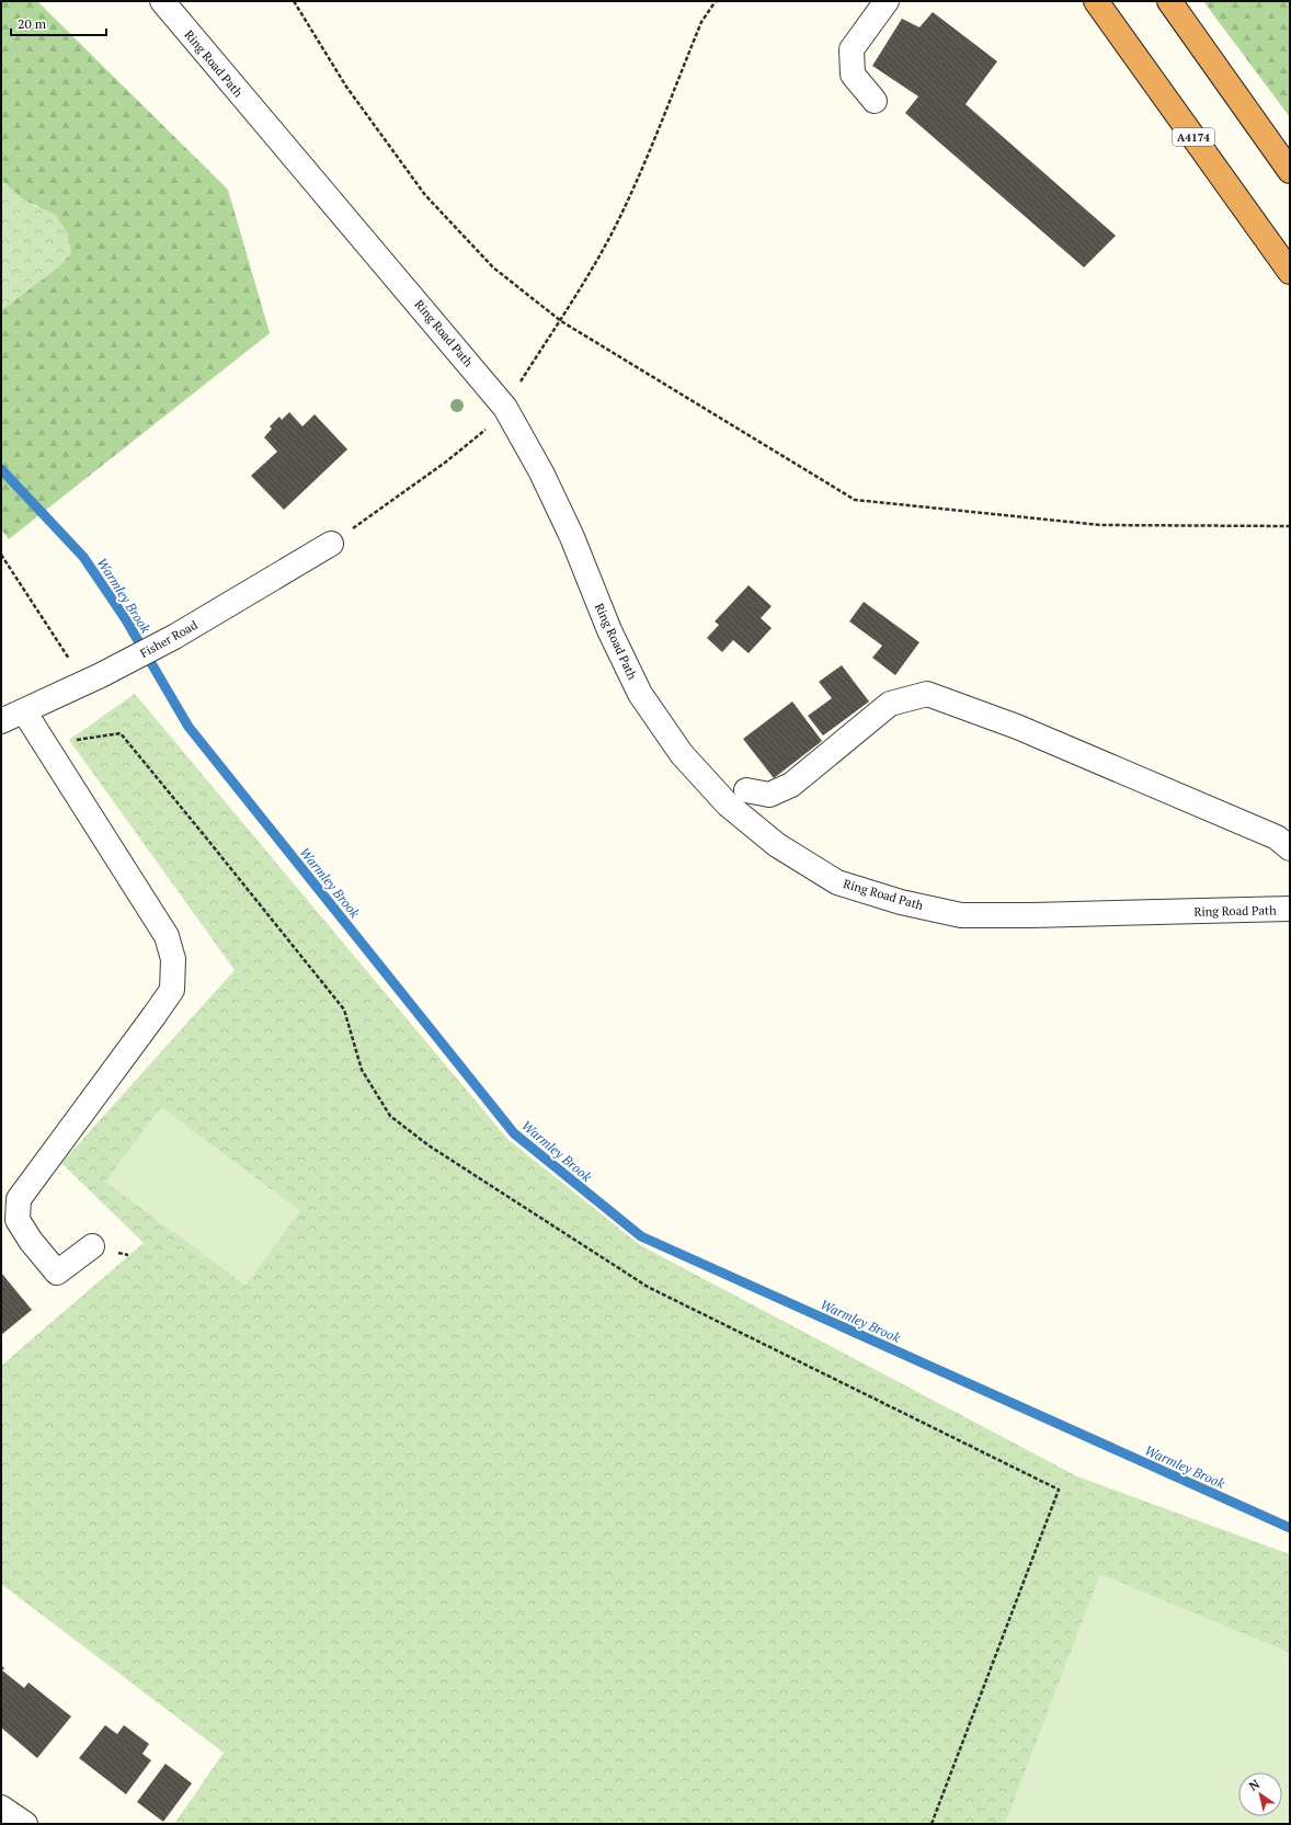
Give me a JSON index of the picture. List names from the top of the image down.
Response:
{
  "streets": {
    "highway": ["A4174"],
    "street": ["Ring Road Path", "Fisher Road"]
  },
  "water": ["Warmley Brook"],
  "scale_bar": "20 m",
  "north": "top left"
}
